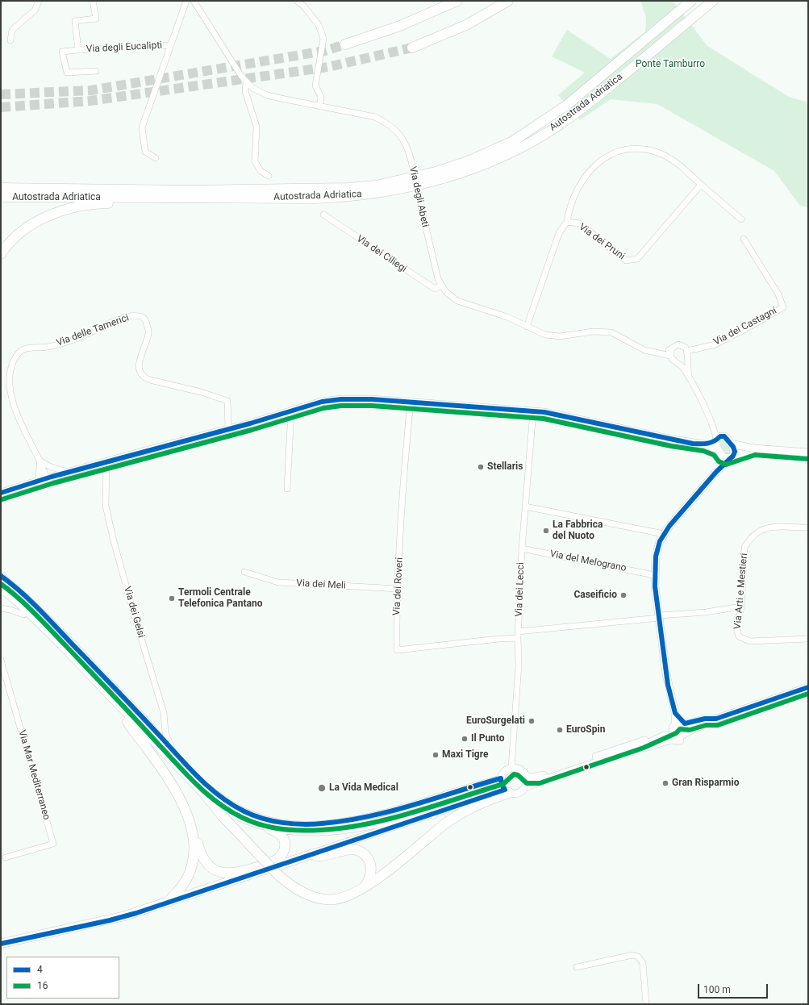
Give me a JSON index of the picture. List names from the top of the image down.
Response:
{
  "streets": {
    "highway": ["Autostrada Adriatica"],
    "street": [
      "Via degli Eucalipti",
      "Via degli Abeti",
      "Via dei Pruni",
      "Via dei Ciliegi",
      "Via dei Castagni",
      "Via delle Tamerici",
      "Via del Melograno",
      "Via dei Meli",
      "Via dei Roveri",
      "Via dei Lecci",
      "Via Arti e Mestieri",
      "Via dei Gelsi",
      "Via Mar Mediterraneo"
    ]
  },
  "crossings": [
    ["Via degli Abeti", "Via dei Pruni"],
    ["Via degli Abeti", "Via dei Ciliegi"],
    ["Via degli Abeti", "Via dei Castagni"],
    ["Via del Melograno", "Via dei Lecci"],
    ["Via dei Meli", "Via dei Roveri"],
    ["Via dei Roveri", "Via dei Lecci"]
  ],
  "parks": ["Ponte Tamburro"],
  "places": [
    "Stellaris",
    "La Fabbrica del Nuoto",
    "Caseificio",
    "Termoli Centrale Telefonica Pantano",
    "EuroSurgelati",
    "EuroSpin",
    "Il Punto",
    "Maxi Tigre",
    "Gran Risparmio",
    "La Vida Medical"
  ],
  "lines": ["transit line 4", "transit line 16"],
  "legend": ["4", "16"],
  "scale_bar": "100 m"
}
